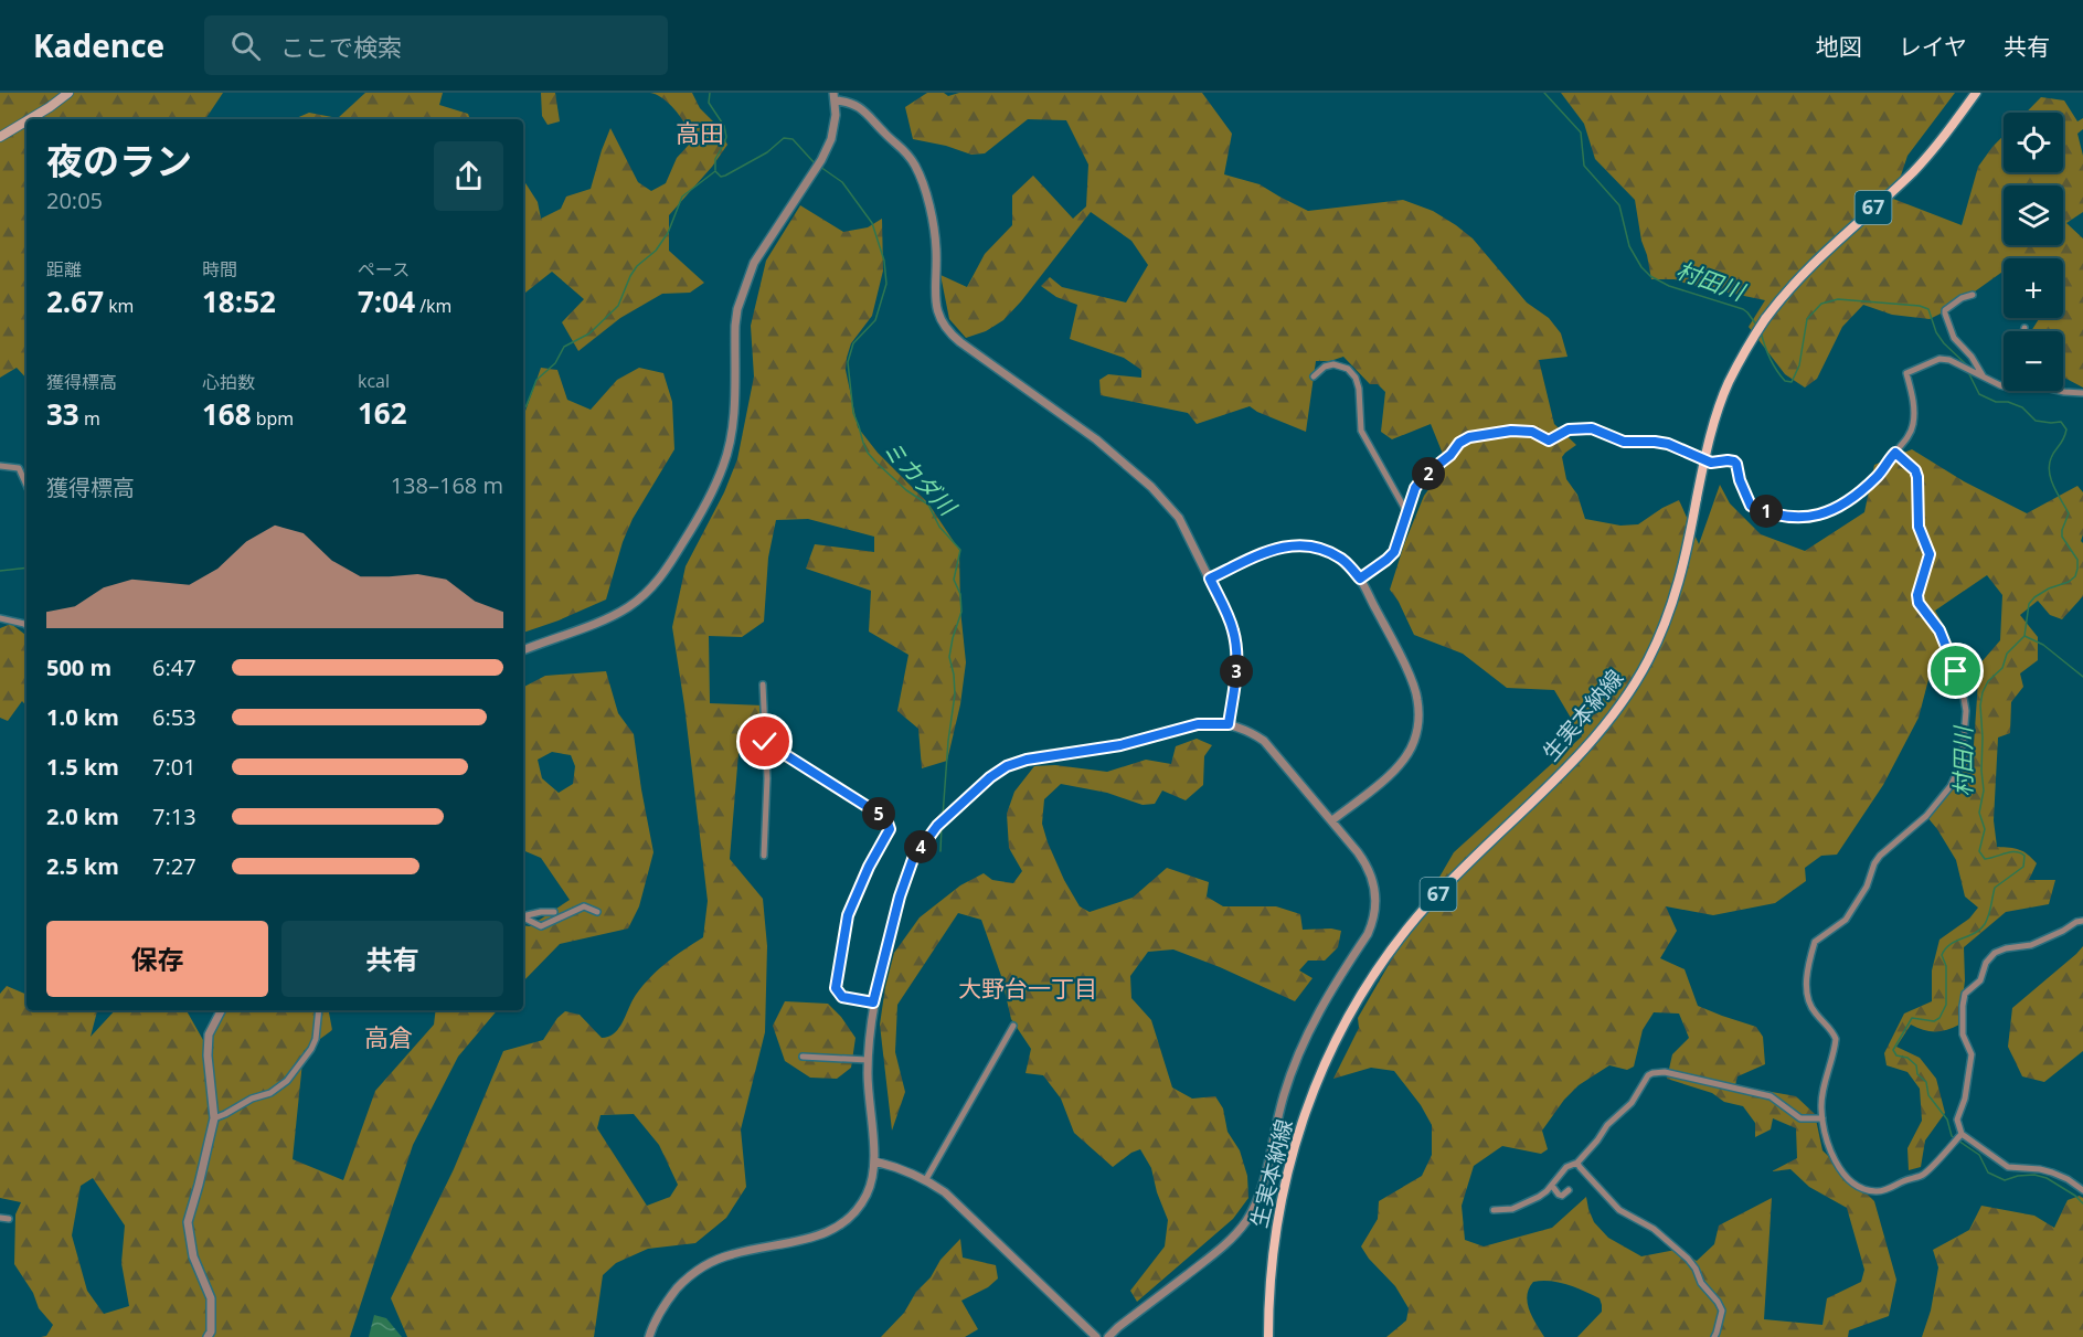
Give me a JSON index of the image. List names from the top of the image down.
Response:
{
  "streets": {
    "main road": ["67", "生実本納線"]
  },
  "districts": ["高田", "大野台一丁目", "高倉"],
  "water": ["村田川", "ミカダ川"],
  "page": {
    "header": "Kadence",
    "search": "ここで検索",
    "nav": ["地図", "レイヤ", "共有"],
    "map_buttons": ["+", "−"],
    "heading": ["夜のラン", "20:05"],
    "stats": [
      ["距離", "2.67 km"],
      ["時間", "18:52"],
      ["ペース", "7:04 /km"],
      ["獲得標高", "33 m"],
      ["心拍数", "168 bpm"],
      ["kcal", "162"]
    ],
    "pins": [
      "2",
      "1",
      "3",
      "5",
      "4"
    ],
    "chart": ["獲得標高", "138–168 m"],
    "list": [
      {
        "name": "500 m",
        "note": "6:47"
      },
      {
        "name": "1.0 km",
        "note": "6:53"
      },
      {
        "name": "1.5 km",
        "note": "7:01"
      },
      {
        "name": "2.0 km",
        "note": "7:13"
      },
      {
        "name": "2.5 km",
        "note": "7:27"
      }
    ],
    "buttons": ["保存", "共有"]
  }
}
